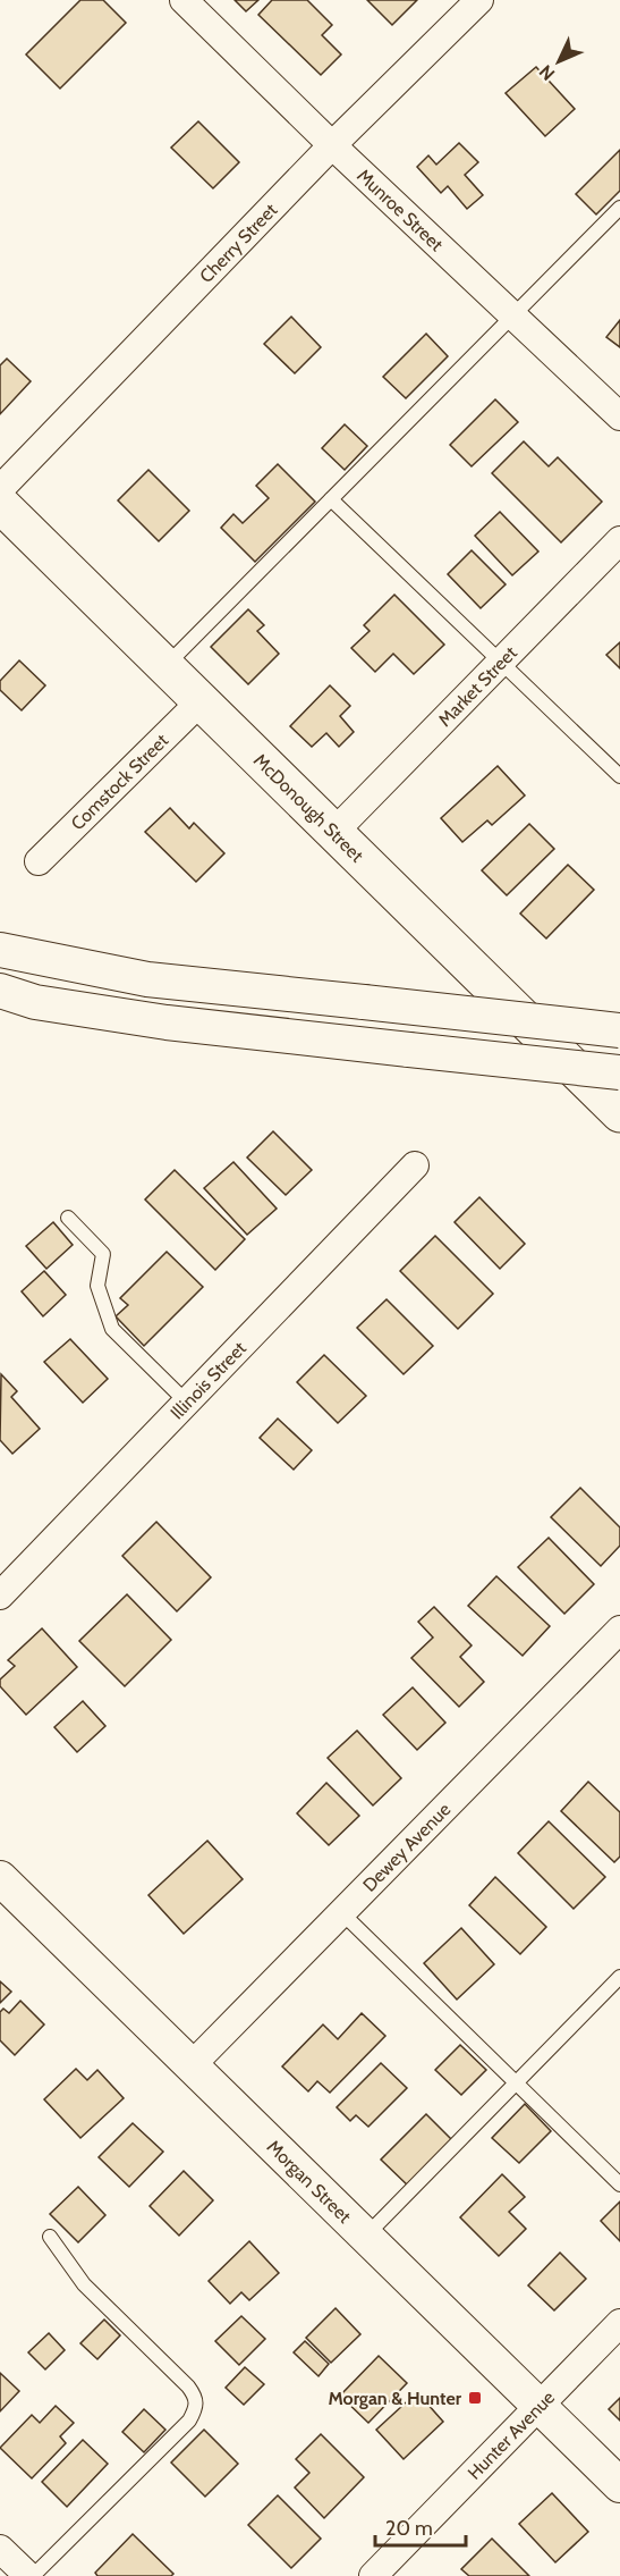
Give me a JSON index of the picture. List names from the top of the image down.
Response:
{
  "streets": {
    "main road": ["McDonough Street"],
    "street": [
      "Munroe Street",
      "Cherry Street",
      "Market Street",
      "Comstock Street",
      "Illinois Street",
      "Dewey Avenue",
      "Morgan Street",
      "Hunter Avenue"
    ]
  },
  "crossings": [
    ["Munroe Street", "Cherry Street"],
    ["Market Street", "McDonough Street"],
    ["Comstock Street", "McDonough Street"],
    ["Dewey Avenue", "Morgan Street"],
    ["Morgan Street", "Hunter Avenue"]
  ],
  "places": {
    "transit": ["Morgan & Hunter"]
  },
  "scale_bar": "20 m",
  "north": "bottom left"
}
